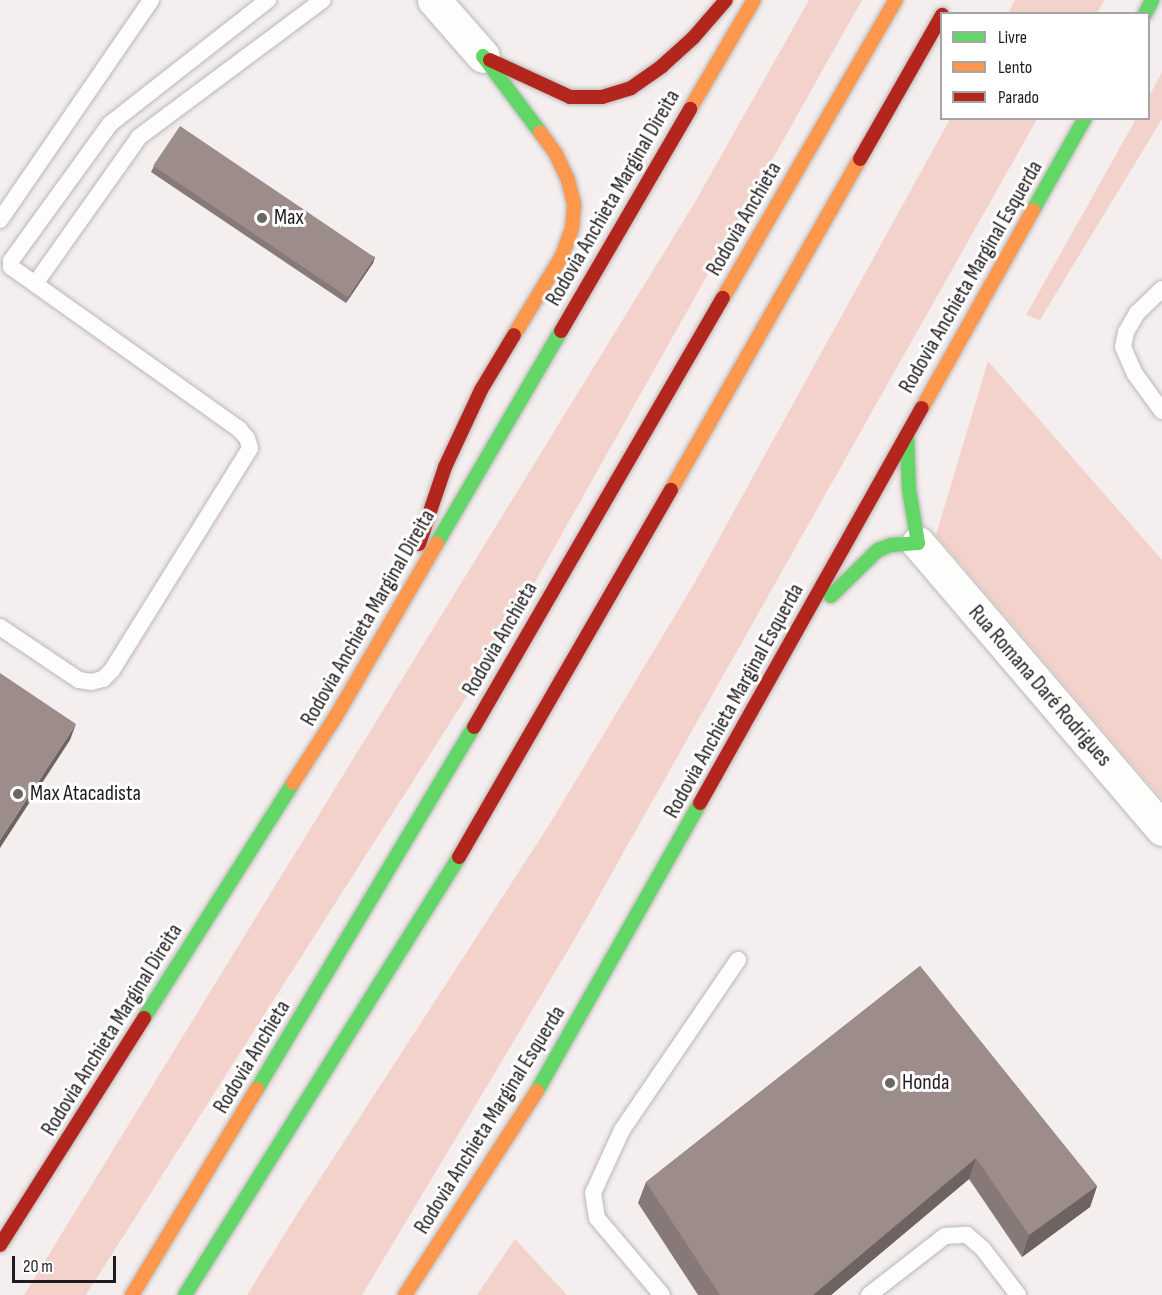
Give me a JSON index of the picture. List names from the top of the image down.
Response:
{
  "streets": {
    "highway": ["Rodovia Anchieta Marginal Direita", "Rodovia Anchieta", "Rodovia Anchieta Marginal Esquerda"],
    "street": ["Rua Romana Daré Rodrigues"]
  },
  "places": ["Max", "Max Atacadista", "Honda"],
  "legend": ["Livre", "Lento", "Parado"],
  "scale_bar": "20 m"
}
